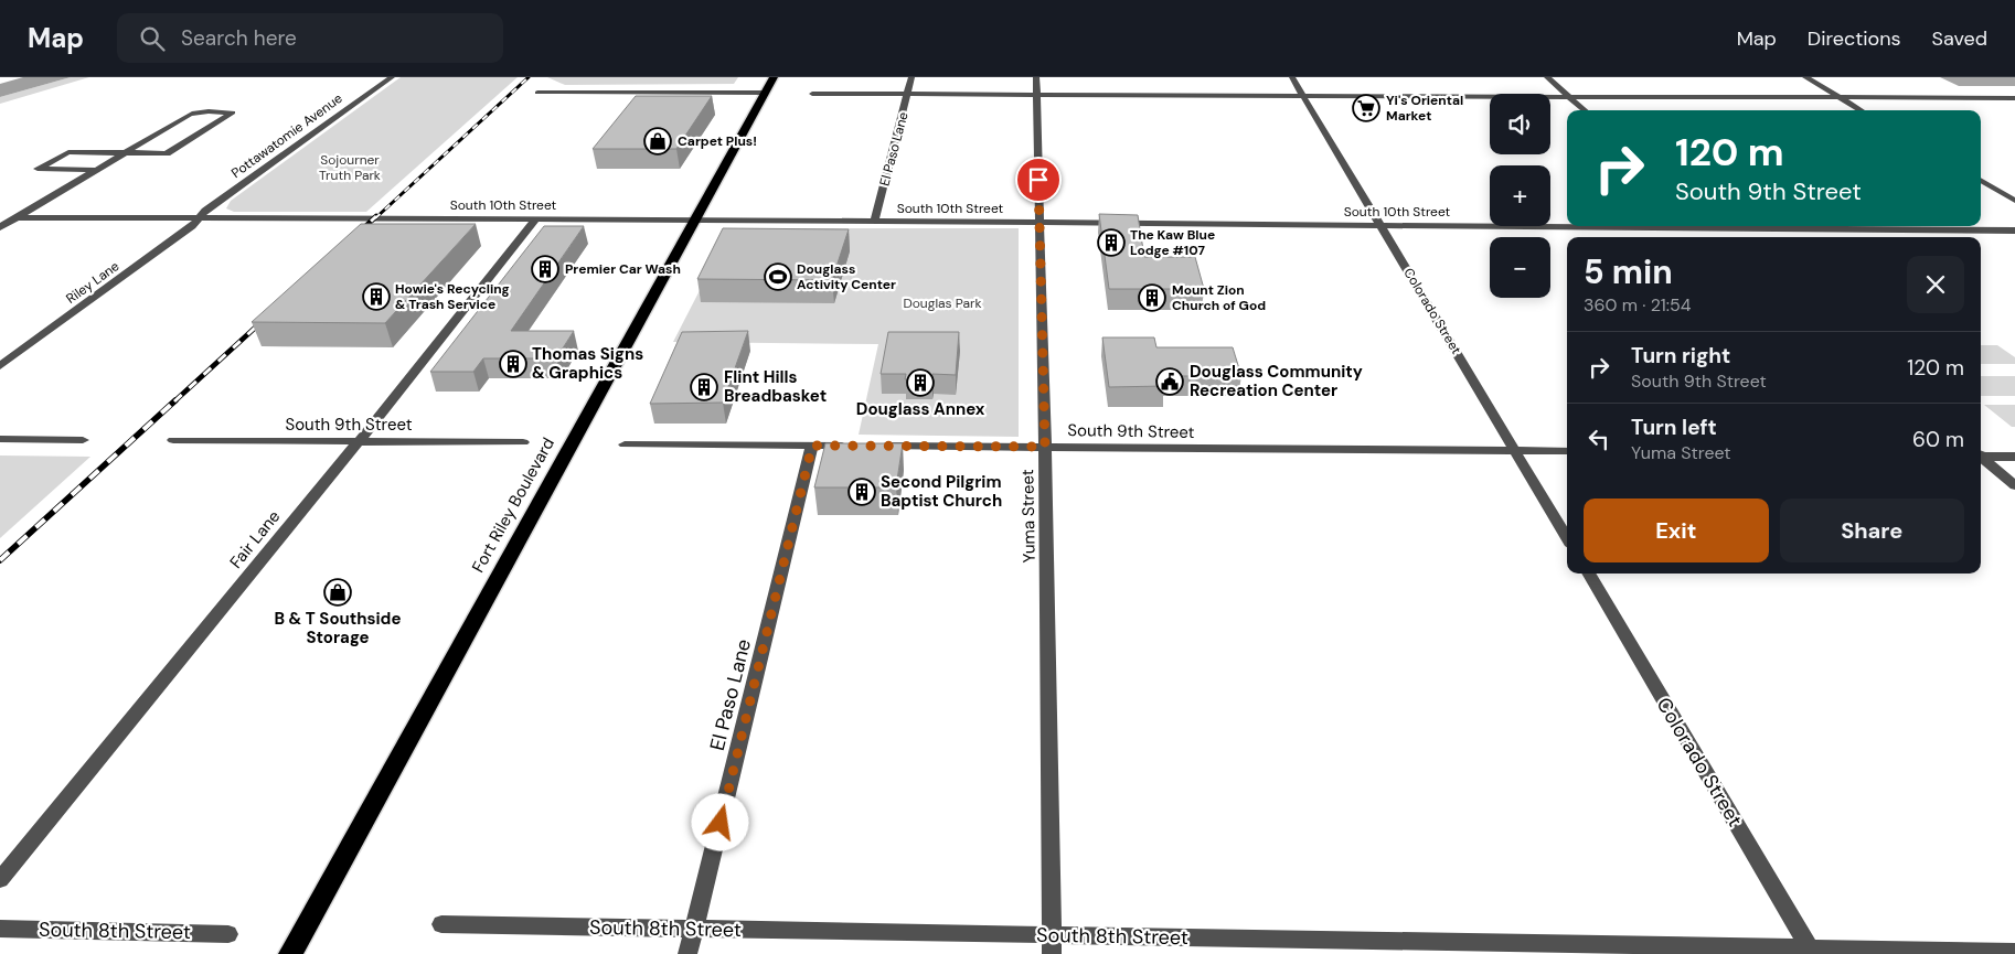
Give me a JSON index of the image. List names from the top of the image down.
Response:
{
  "streets": {
    "highway": ["Fort Riley Boulevard"],
    "street": [
      "Pottawatomie Avenue",
      "El Paso Lane",
      "South 10th Street",
      "Riley Lane",
      "Colorado Street",
      "South 9th Street",
      "Yuma Street",
      "Fair Lane",
      "South 8th Street"
    ]
  },
  "crossings": [
    ["Pottawatomie Avenue", "South 10th Street"],
    ["Pottawatomie Avenue", "Riley Lane"],
    ["El Paso Lane", "South 10th Street"],
    ["El Paso Lane", "South 8th Street"],
    ["South 10th Street", "Riley Lane"],
    ["South 10th Street", "Colorado Street"],
    ["South 10th Street", "Fort Riley Boulevard"],
    ["South 10th Street", "Yuma Street"],
    ["South 10th Street", "Fair Lane"],
    ["Colorado Street", "South 9th Street"],
    ["Colorado Street", "South 8th Street"],
    ["South 9th Street", "Yuma Street"],
    ["South 9th Street", "Fair Lane"],
    ["Yuma Street", "South 8th Street"]
  ],
  "parks": ["Sojourner Truth Park", "Douglas Park"],
  "places": {
    "supermarket": ["Yi's Oriental Market"],
    "shop": ["Carpet Plus!", "B & T Southside Storage"],
    "building": [
      "The Kaw Blue Lodge #107",
      "Premier Car Wash",
      "Howie's Recycling & Trash Service",
      "Mount Zion Church of God",
      "Thomas Signs & Graphics",
      "Douglass Annex",
      "Flint Hills Breadbasket",
      "Second Pilgrim Baptist Church"
    ],
    "sports": ["Douglass Activity Center"],
    "public building": ["Douglass Community Recreation Center"]
  },
  "page": {
    "header": "Map",
    "search": "Search here",
    "nav": ["Map", "Directions", "Saved"],
    "map_buttons": ["+", "−"],
    "turn": ["120 m", "South 9th Street"],
    "heading": ["5 min", "360 m · 21:54"],
    "list": [
      {
        "name": "Turn right",
        "note": "South 9th Street",
        "value": "120 m"
      },
      {
        "name": "Turn left",
        "note": "Yuma Street",
        "value": "60 m"
      }
    ],
    "buttons": ["Exit", "Share"]
  }
}
